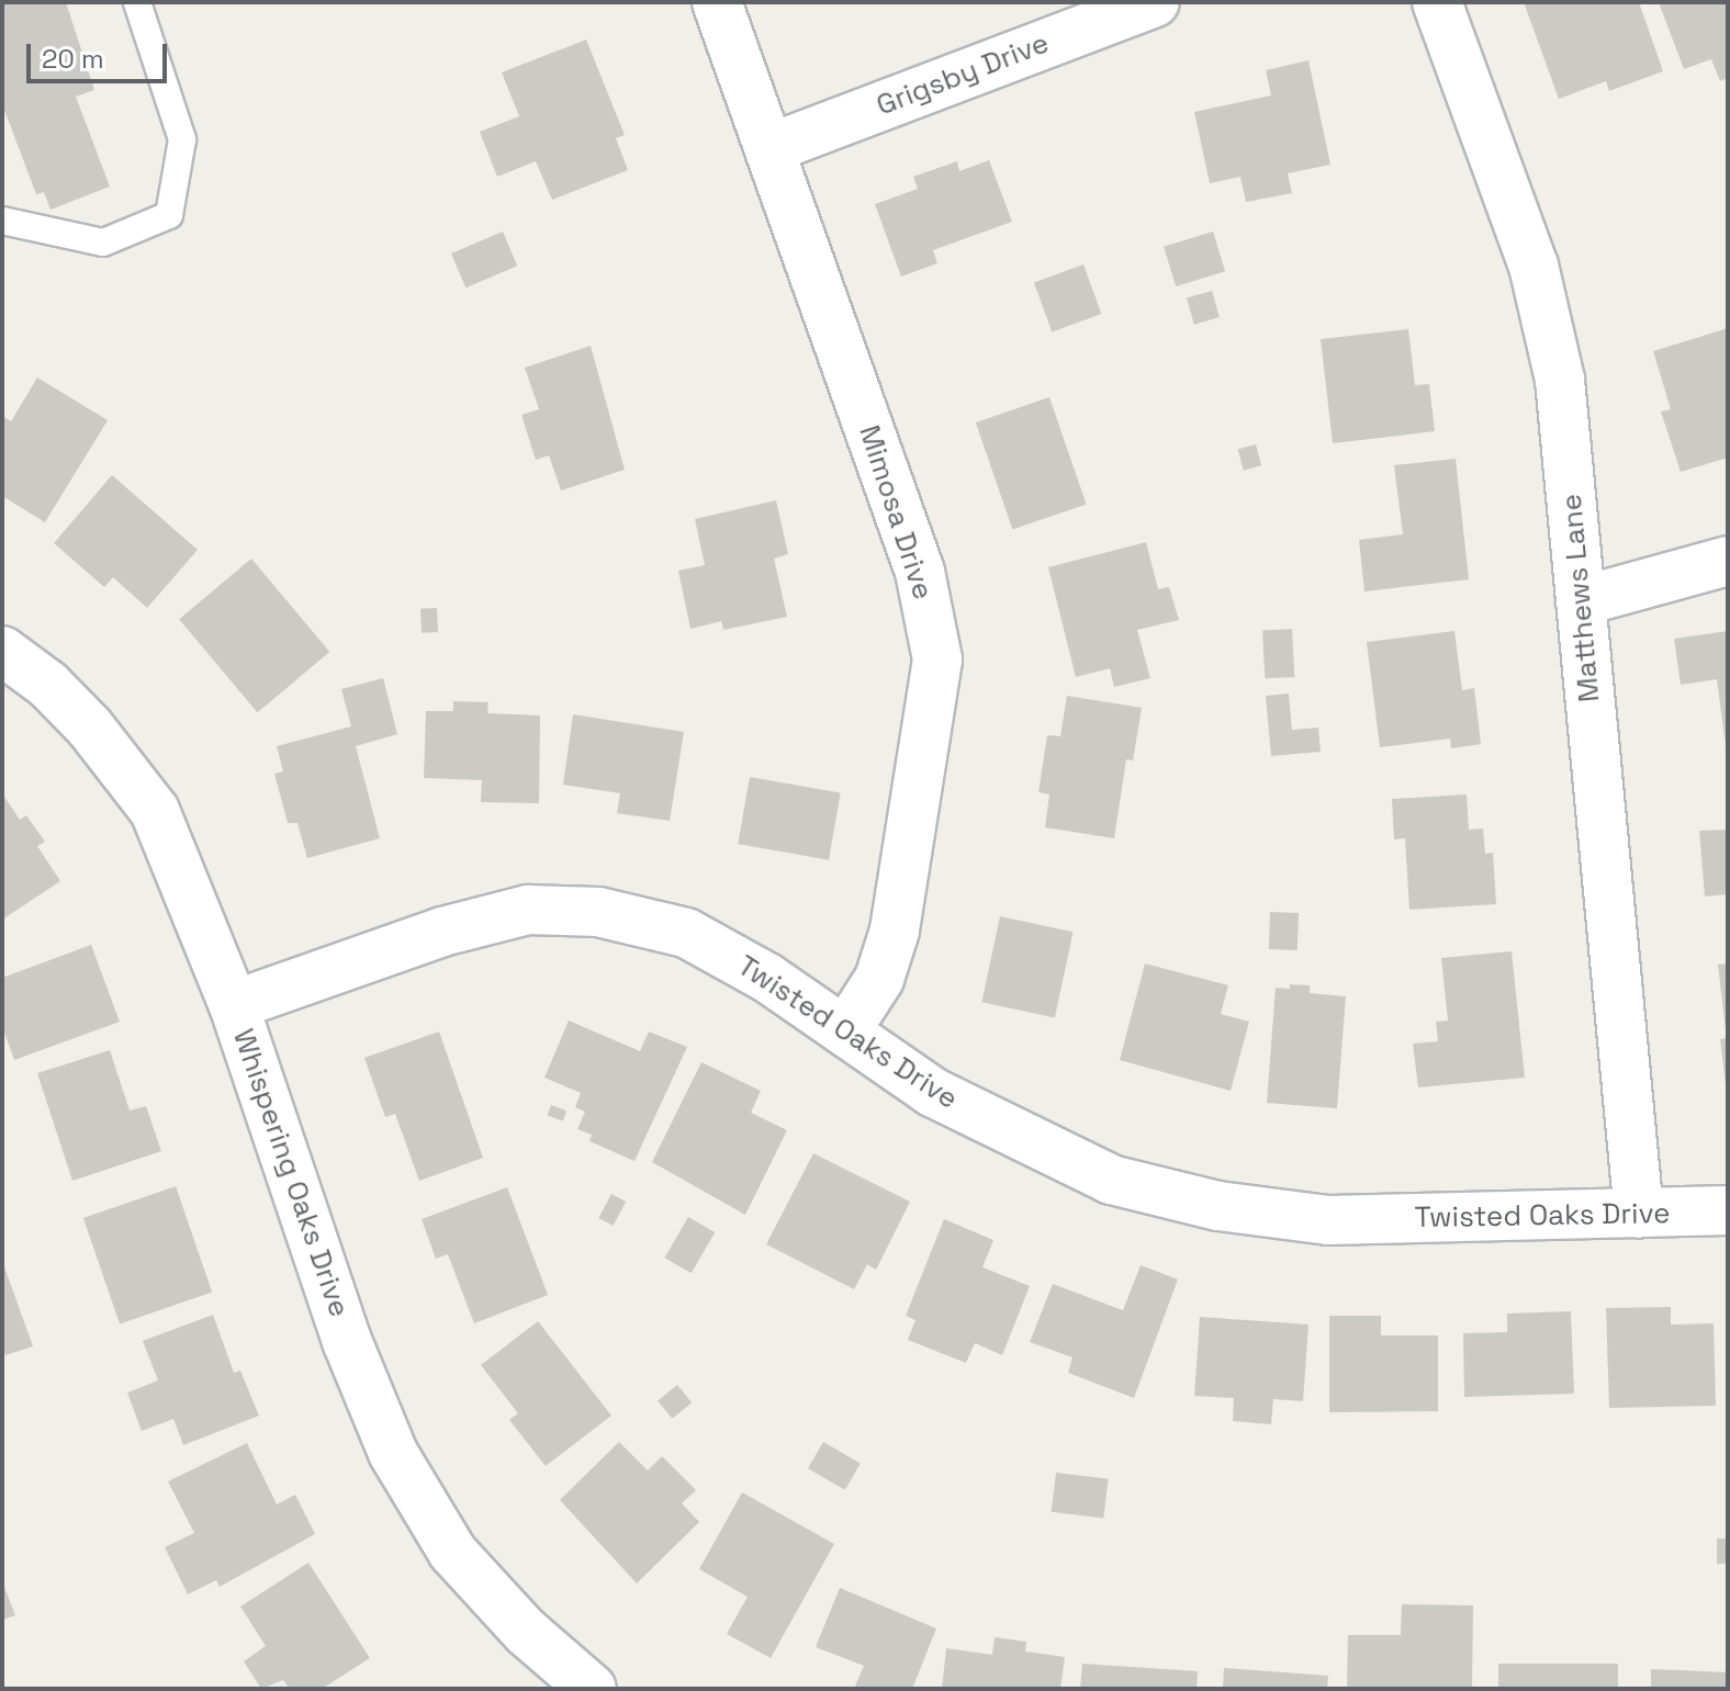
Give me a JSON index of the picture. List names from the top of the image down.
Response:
{
  "streets": {
    "street": [
      "Grigsby Drive",
      "Mimosa Drive",
      "Matthews Lane",
      "Twisted Oaks Drive",
      "Whispering Oaks Drive"
    ]
  },
  "crossings": [
    ["Grigsby Drive", "Mimosa Drive"],
    ["Mimosa Drive", "Twisted Oaks Drive"],
    ["Matthews Lane", "Twisted Oaks Drive"],
    ["Twisted Oaks Drive", "Whispering Oaks Drive"]
  ],
  "scale_bar": "20 m"
}
